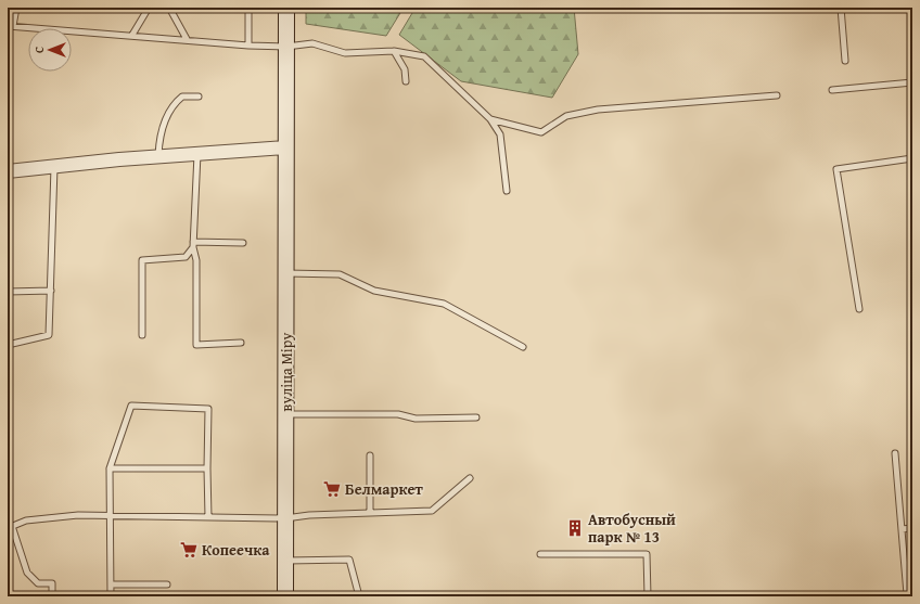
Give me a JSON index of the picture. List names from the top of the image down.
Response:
{
  "streets": {
    "main road": ["вуліца Міру"]
  },
  "places": {
    "supermarket": ["Белмаркет", "Копеечка"],
    "building": ["Автобусный парк № 13"]
  },
  "north": "left"
}
